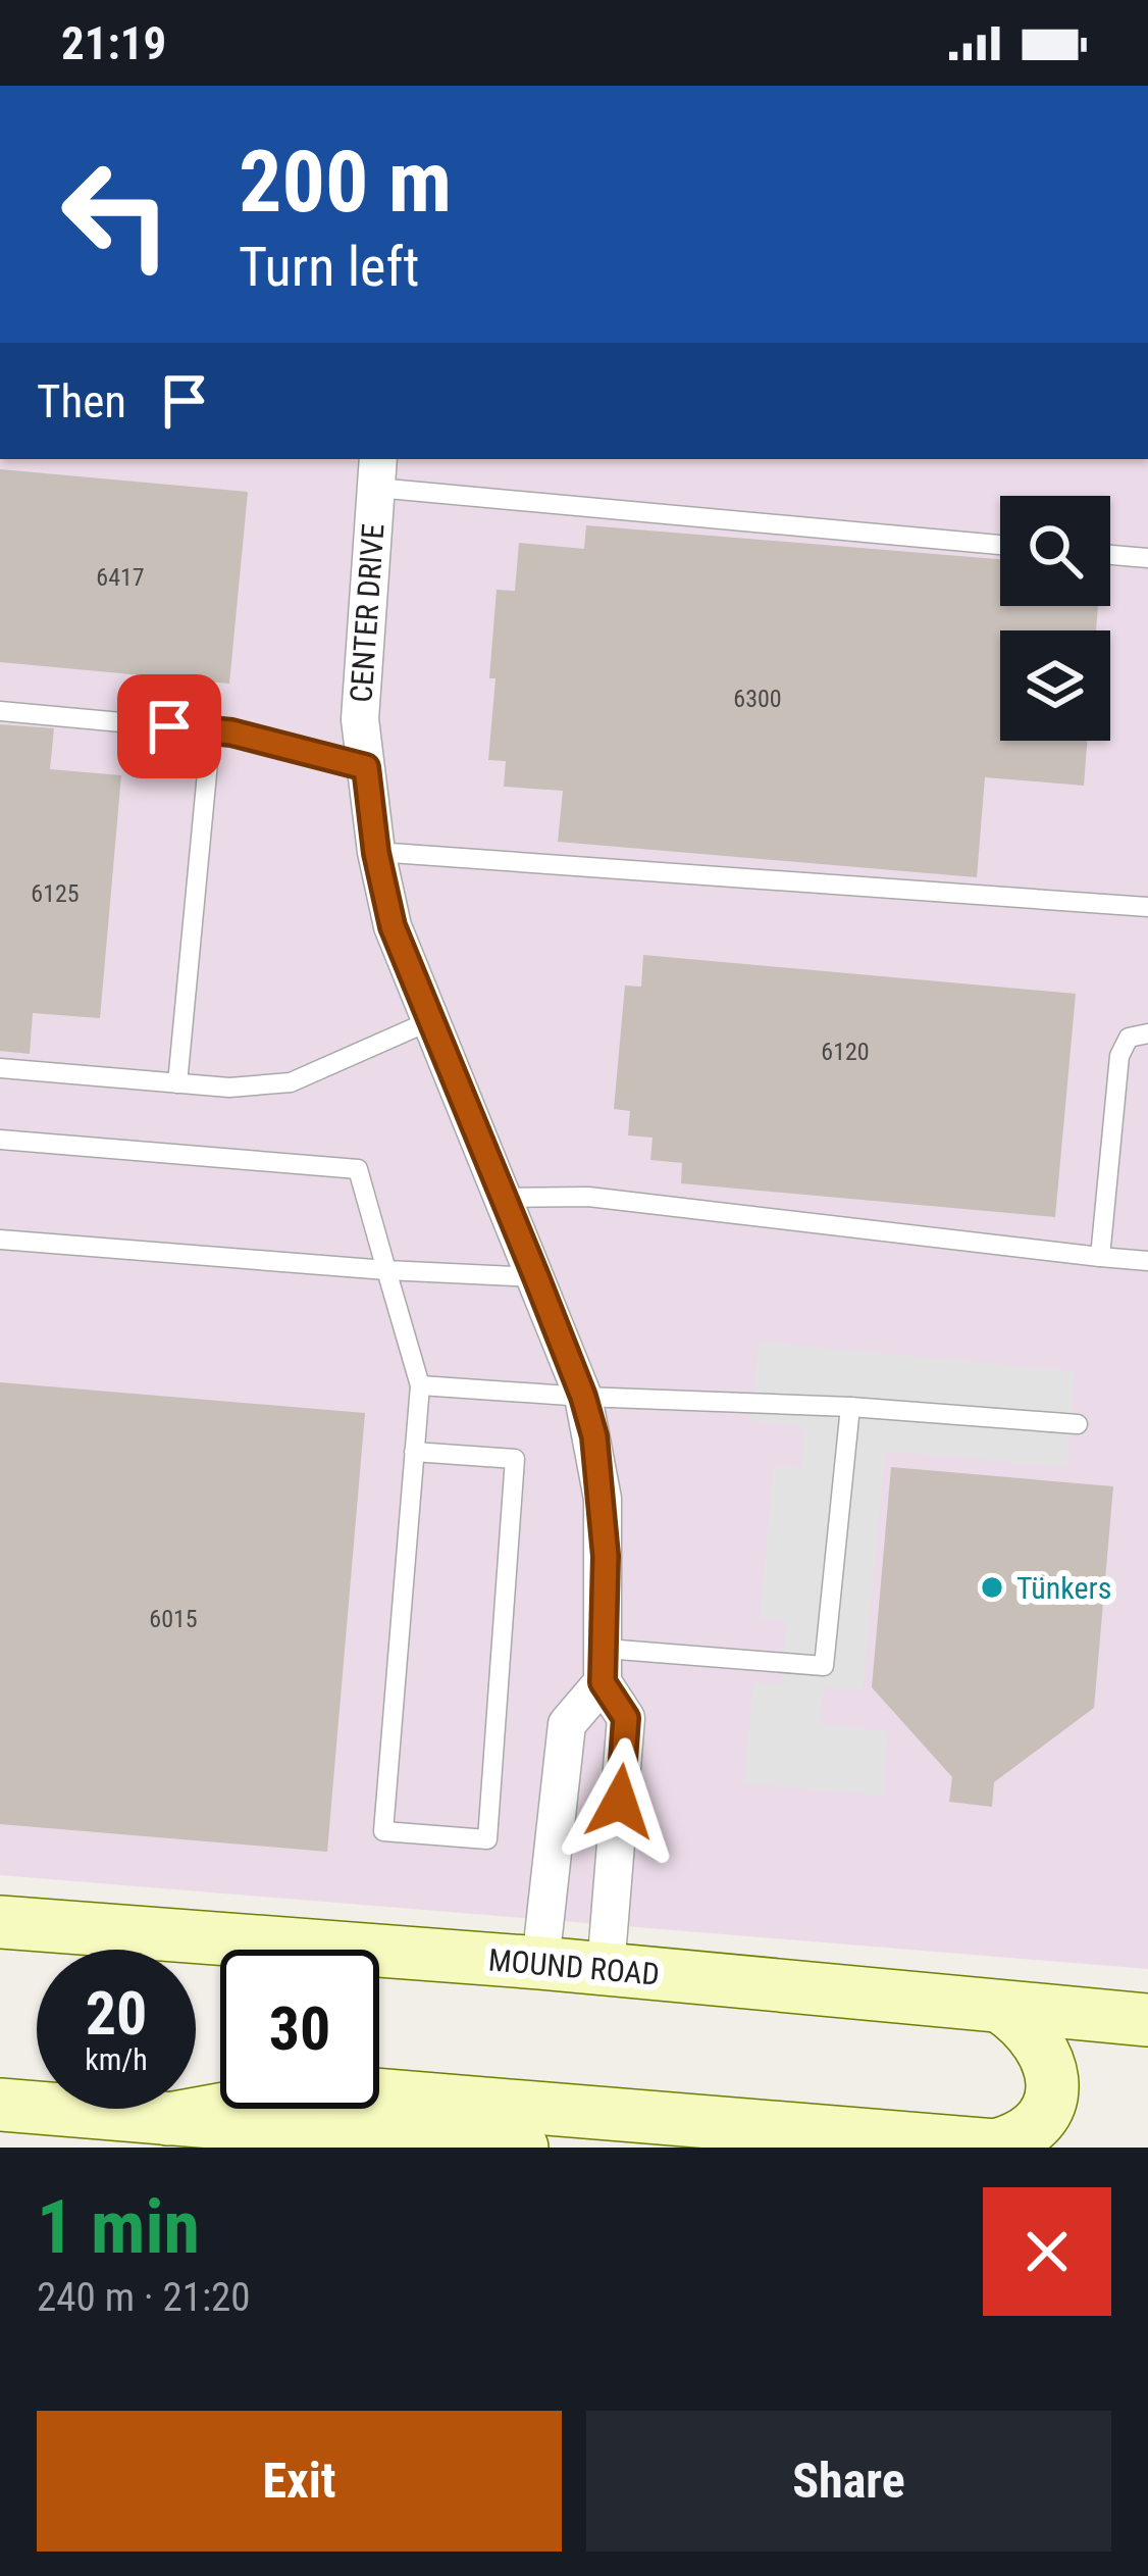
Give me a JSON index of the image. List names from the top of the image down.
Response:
{
  "streets": {
    "main road": ["MOUND ROAD"],
    "street": ["CENTER DRIVE"]
  },
  "crossings": [
    ["CENTER DRIVE", "MOUND ROAD"]
  ],
  "places": ["Tünkers"],
  "house_numbers": [
    "6417",
    "6300",
    "6125",
    "6120",
    "6015"
  ],
  "page": {
    "status": "21:19",
    "turn": ["200 m", "Turn left"],
    "then": "Then",
    "speed": "20 km/h",
    "limit": "30",
    "heading": ["1 min", "240 m · 21:20"],
    "buttons": ["Exit", "Share"]
  }
}
